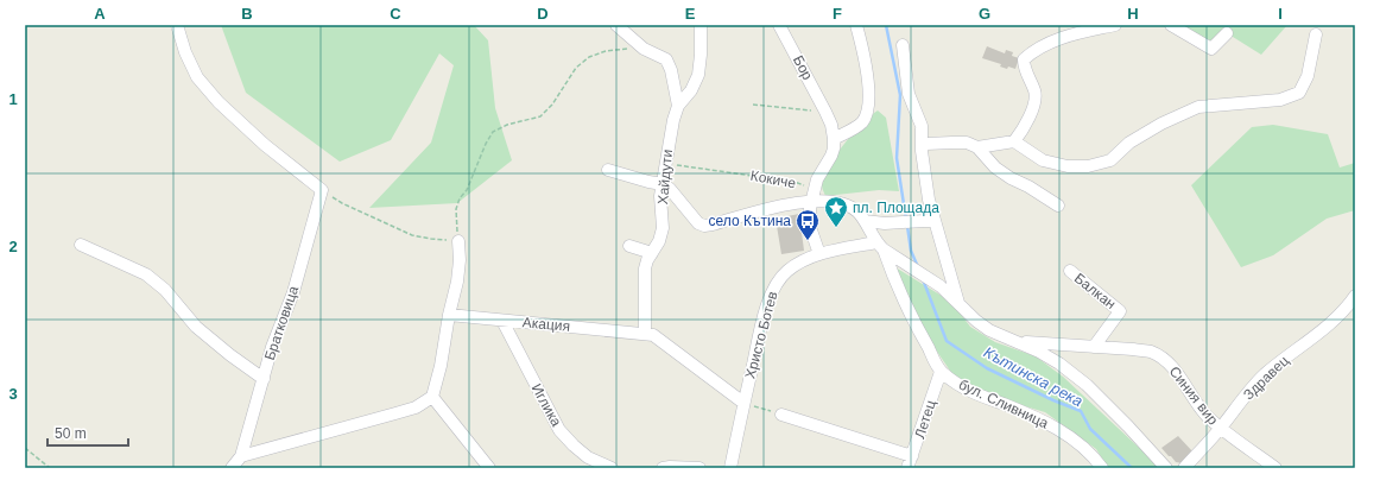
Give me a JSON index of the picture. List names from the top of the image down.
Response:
{
  "streets": {
    "street": [
      "Бор",
      "Хайдути",
      "Кокиче",
      "Балкан",
      "Братковица",
      "Акация",
      "Христо Ботев",
      "Здравец",
      "Синия вир",
      "бул. Сливница",
      "Иглика",
      "Летец"
    ]
  },
  "crossings": [
    ["Хайдути", "Кокиче"],
    ["Хайдути", "Акация"],
    ["Балкан", "Синия вир"],
    ["Акация", "Христо Ботев"],
    ["Акация", "Иглика"],
    ["Христо Ботев", "бул. Сливница"],
    ["Здравец", "Синия вир"],
    ["бул. Сливница", "Летец"]
  ],
  "water": ["Кътинска река"],
  "places": {
    "place": ["пл. Площада"],
    "bus stop": ["село Кътина"]
  },
  "scale_bar": "50 m",
  "grid": {
    "columns": [
      "A",
      "B",
      "C",
      "D",
      "E",
      "F",
      "G",
      "H",
      "I"
    ],
    "rows": ["1", "2", "3"]
  }
}
